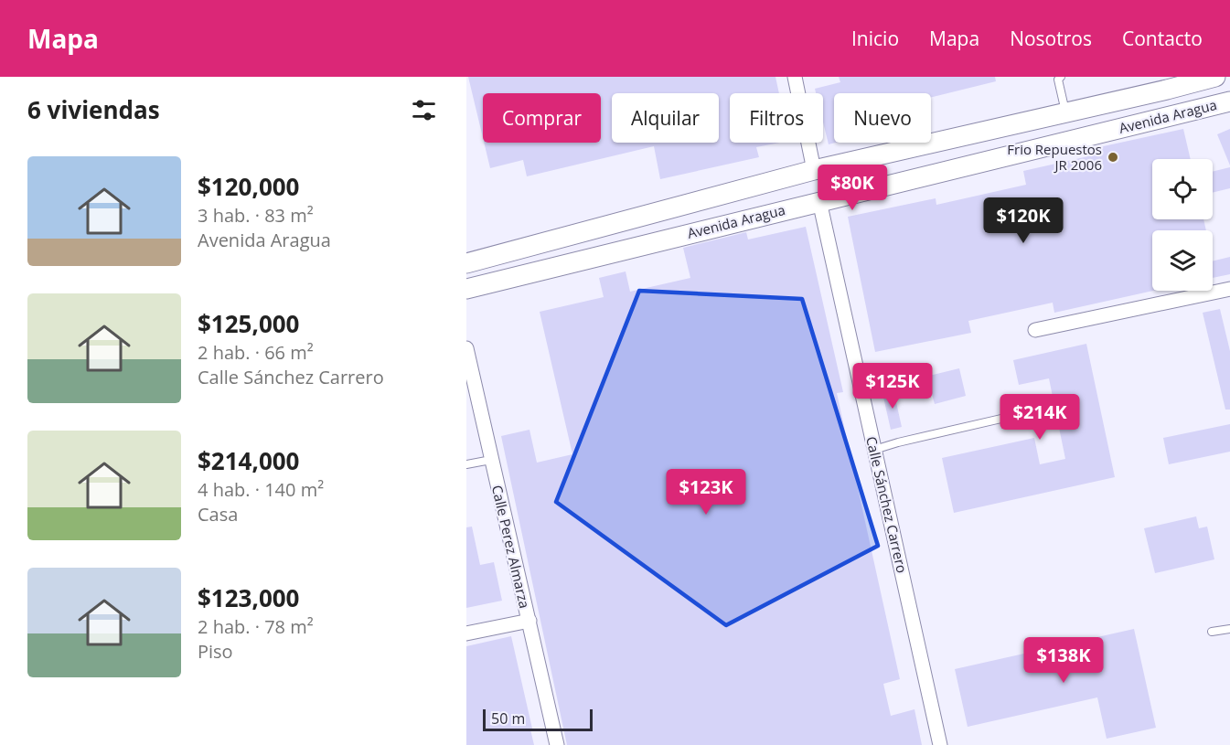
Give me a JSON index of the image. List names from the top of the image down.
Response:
{
  "streets": {
    "street": ["Avenida Aragua", "Calle Sánchez Carrero", "Calle Perez Almarza"]
  },
  "crossings": [
    ["Avenida Aragua", "Calle Sánchez Carrero"]
  ],
  "places": ["Frio Repuestos JR 2006"],
  "scale_bar": "50 m",
  "page": {
    "header": "Mapa",
    "nav": [
      "Inicio",
      "Mapa",
      "Nosotros",
      "Contacto"
    ],
    "heading": "6 viviendas",
    "chip": [
      "Comprar",
      "Alquilar",
      "Filtros",
      "Nuevo"
    ],
    "list": [
      {
        "name": "$120,000",
        "note": "3 hab. · 83 m² · Avenida Aragua"
      },
      {
        "name": "$125,000",
        "note": "2 hab. · 66 m² · Calle Sánchez Carrero"
      },
      {
        "name": "$214,000",
        "note": "4 hab. · 140 m² · Casa"
      },
      {
        "name": "$123,000",
        "note": "2 hab. · 78 m² · Piso"
      }
    ],
    "price": [
      "$80K",
      "$120K",
      "$125K",
      "$214K",
      "$123K",
      "$138K"
    ],
    "scale": "50 m"
  }
}
